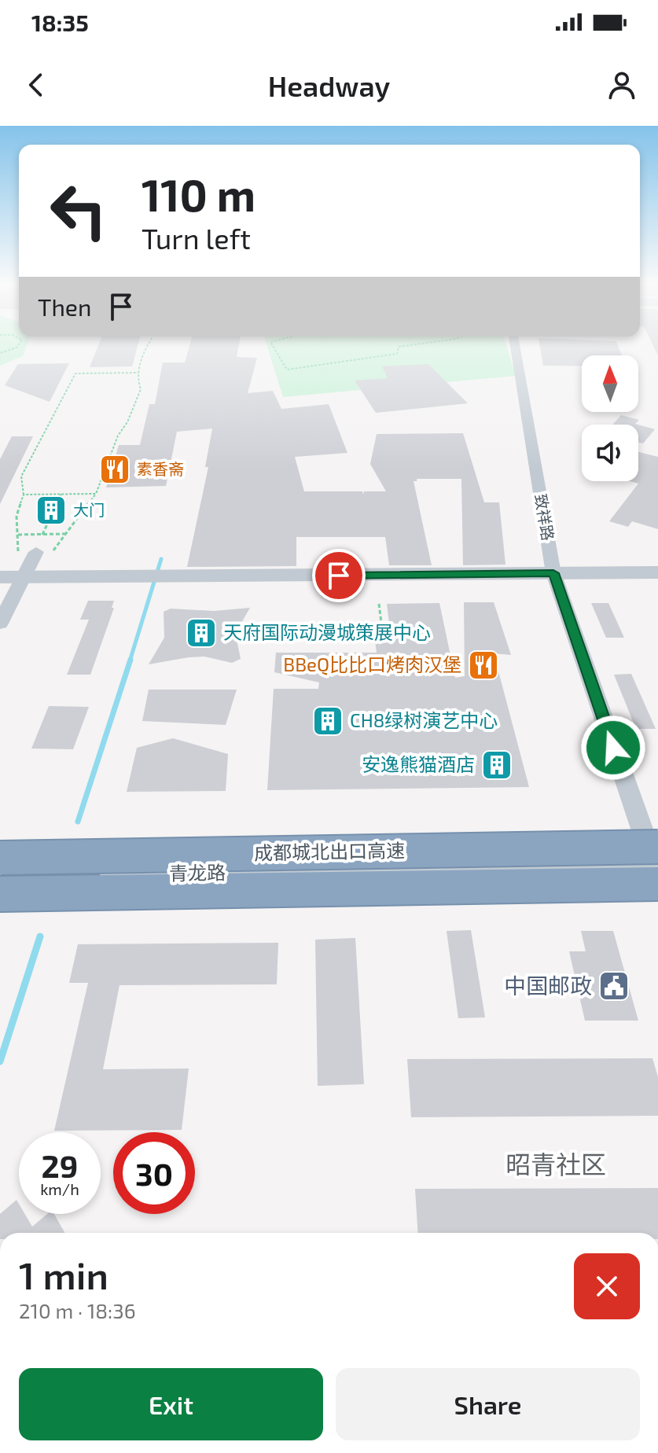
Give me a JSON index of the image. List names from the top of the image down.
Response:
{
  "streets": {
    "highway": ["成都城北出口高速"],
    "street": ["致祥路", "青龙路"]
  },
  "crossings": [
    ["致祥路", "成都城北出口高速"],
    ["致祥路", "青龙路"],
    ["成都城北出口高速", "青龙路"]
  ],
  "districts": ["昭青社区"],
  "places": {
    "restaurant": ["素香斋", "BBeQ比比口烤肉汉堡"],
    "building": [
      "大门",
      "天府国际动漫城策展中心",
      "CH8绿树演艺中心",
      "安逸熊猫酒店"
    ],
    "public building": ["中国邮政"]
  },
  "north": "top",
  "page": {
    "status": "18:35",
    "header": "Headway",
    "turn": ["110 m", "Turn left"],
    "then": "Then",
    "speed": "29 km/h",
    "limit": "30",
    "heading": ["1 min", "210 m · 18:36"],
    "buttons": ["Exit", "Share"]
  }
}
